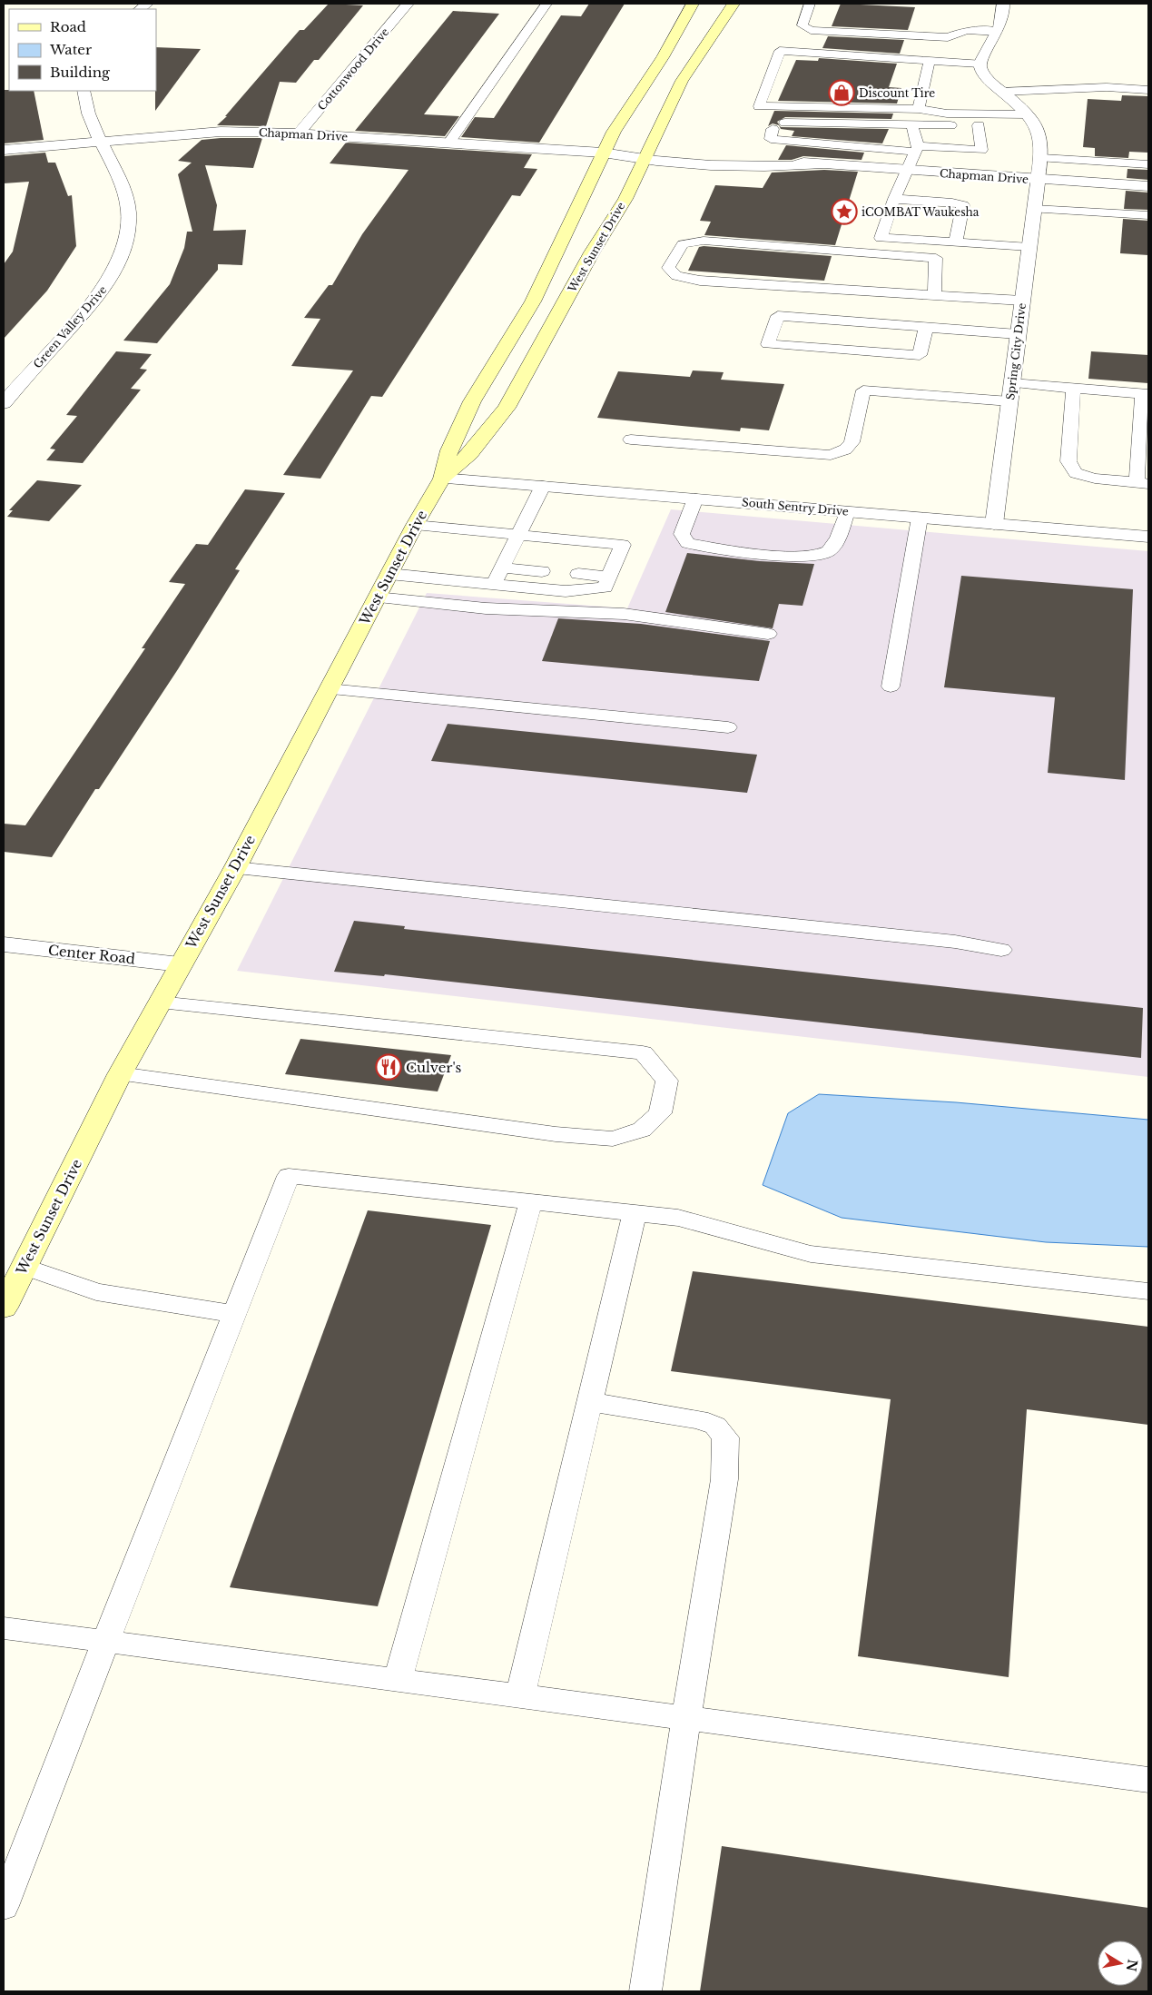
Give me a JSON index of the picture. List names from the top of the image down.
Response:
{
  "streets": {
    "main road": ["West Sunset Drive"],
    "street": [
      "Cottonwood Drive",
      "Chapman Drive",
      "Green Valley Drive",
      "Spring City Drive",
      "South Sentry Drive",
      "Center Road"
    ]
  },
  "crossings": [
    ["Cottonwood Drive", "Chapman Drive"],
    ["Chapman Drive", "West Sunset Drive"],
    ["Chapman Drive", "Green Valley Drive"],
    ["Chapman Drive", "Spring City Drive"],
    ["West Sunset Drive", "South Sentry Drive"],
    ["West Sunset Drive", "Center Road"],
    ["Spring City Drive", "South Sentry Drive"]
  ],
  "places": {
    "shop": ["Discount Tire"],
    "place": ["iCOMBAT Waukesha"],
    "restaurant": ["Culver's"]
  },
  "legend": ["Road", "Water", "Building"],
  "north": "right"
}
